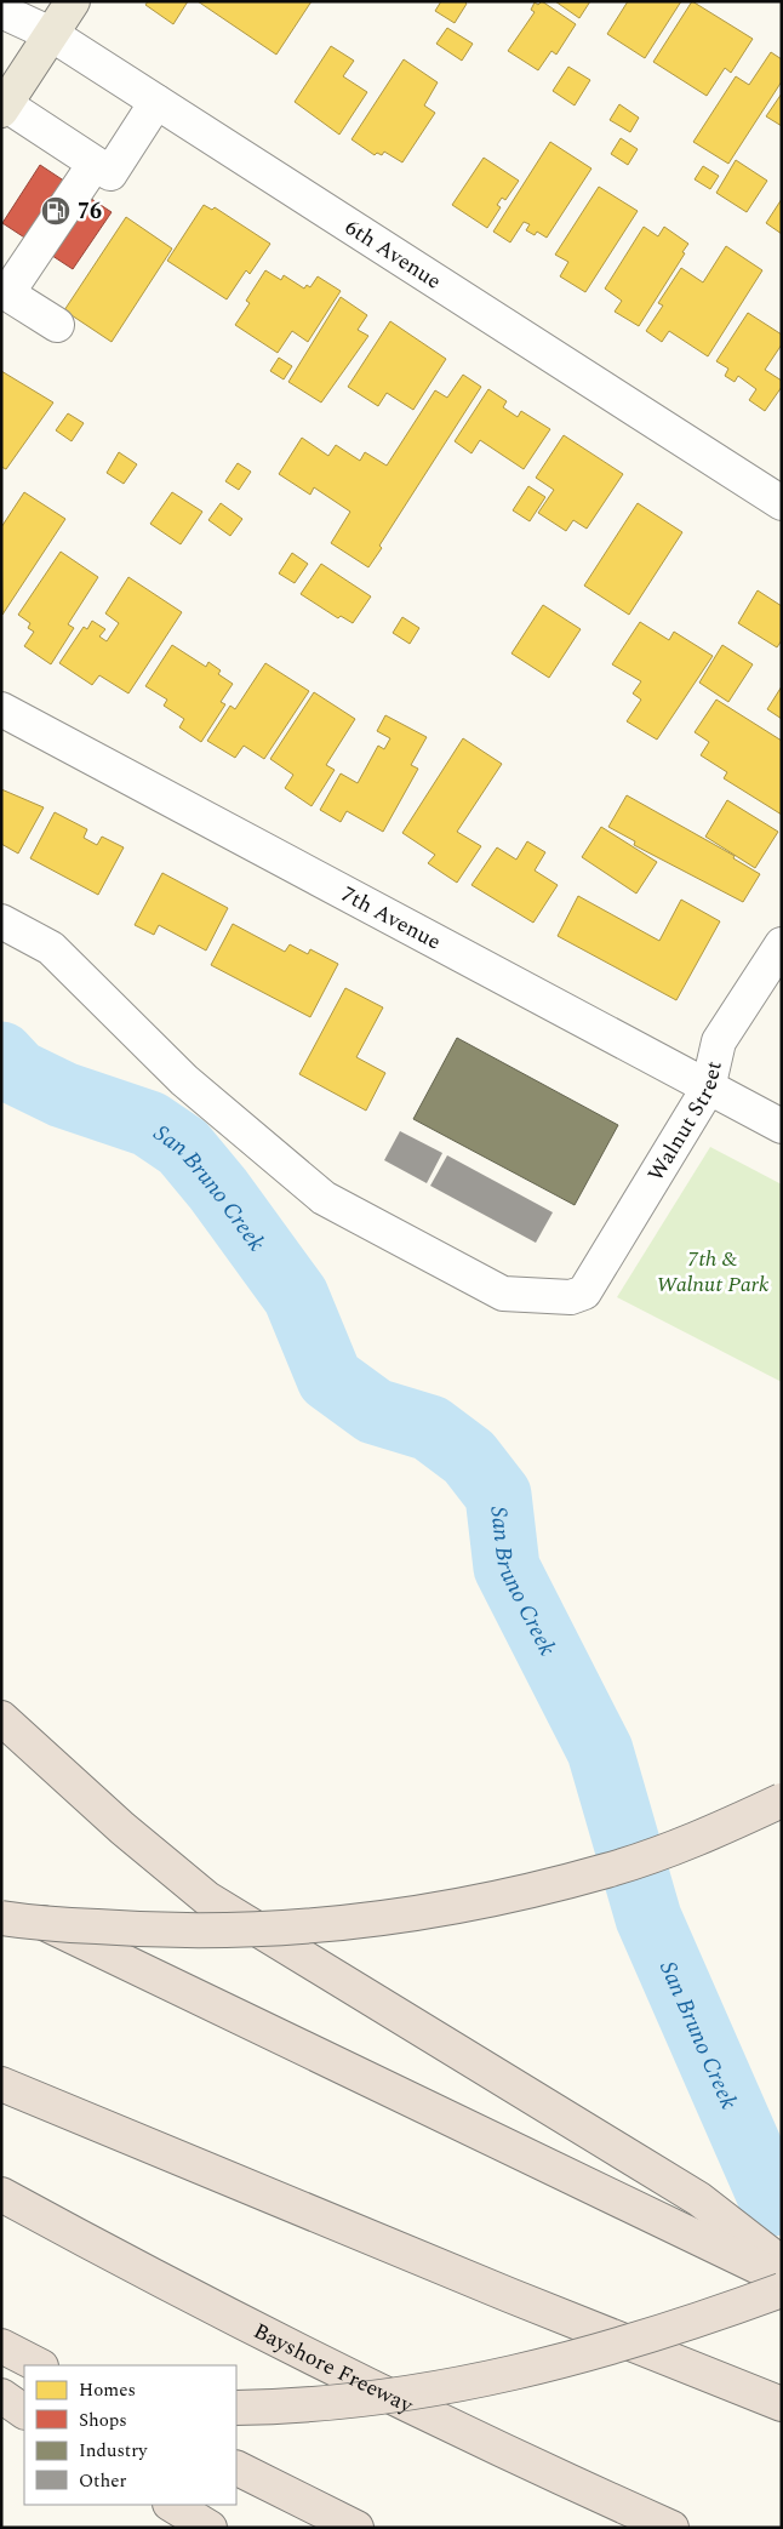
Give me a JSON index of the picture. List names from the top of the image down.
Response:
{
  "streets": {
    "highway": ["Bayshore Freeway"],
    "street": ["6th Avenue", "7th Avenue", "Walnut Street"]
  },
  "crossings": [
    ["7th Avenue", "Walnut Street"]
  ],
  "water": ["San Bruno Creek"],
  "parks": ["7th & Walnut Park"],
  "places": {
    "fuel station": ["76"]
  },
  "legend": [
    "Homes",
    "Shops",
    "Industry",
    "Other"
  ]
}
